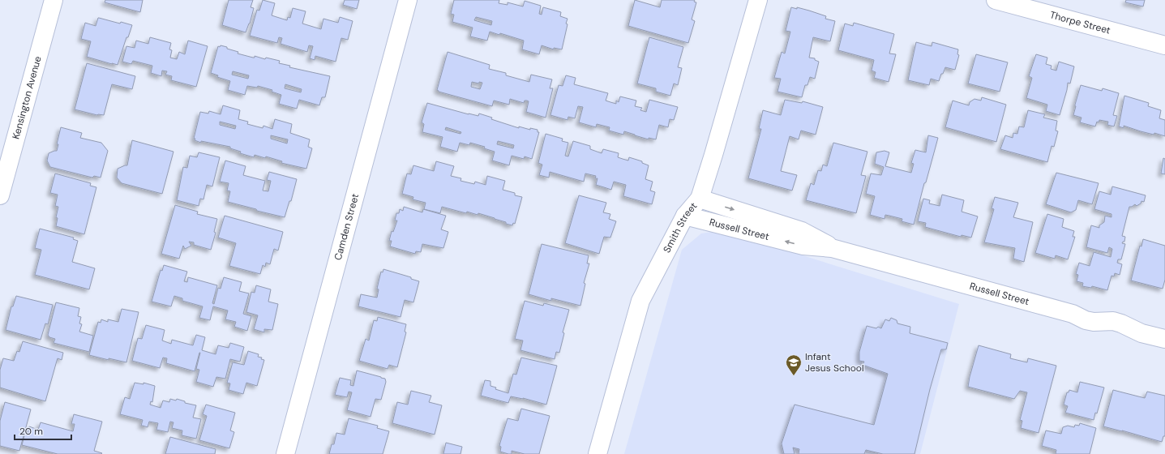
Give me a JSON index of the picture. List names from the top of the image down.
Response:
{
  "streets": {
    "street": [
      "Thorpe Street",
      "Kensington Avenue",
      "Camden Street",
      "Smith Street",
      "Russell Street"
    ]
  },
  "crossings": [
    ["Smith Street", "Russell Street"]
  ],
  "places": {
    "school or university": ["Infant Jesus School"]
  },
  "scale_bar": "20 m"
}
